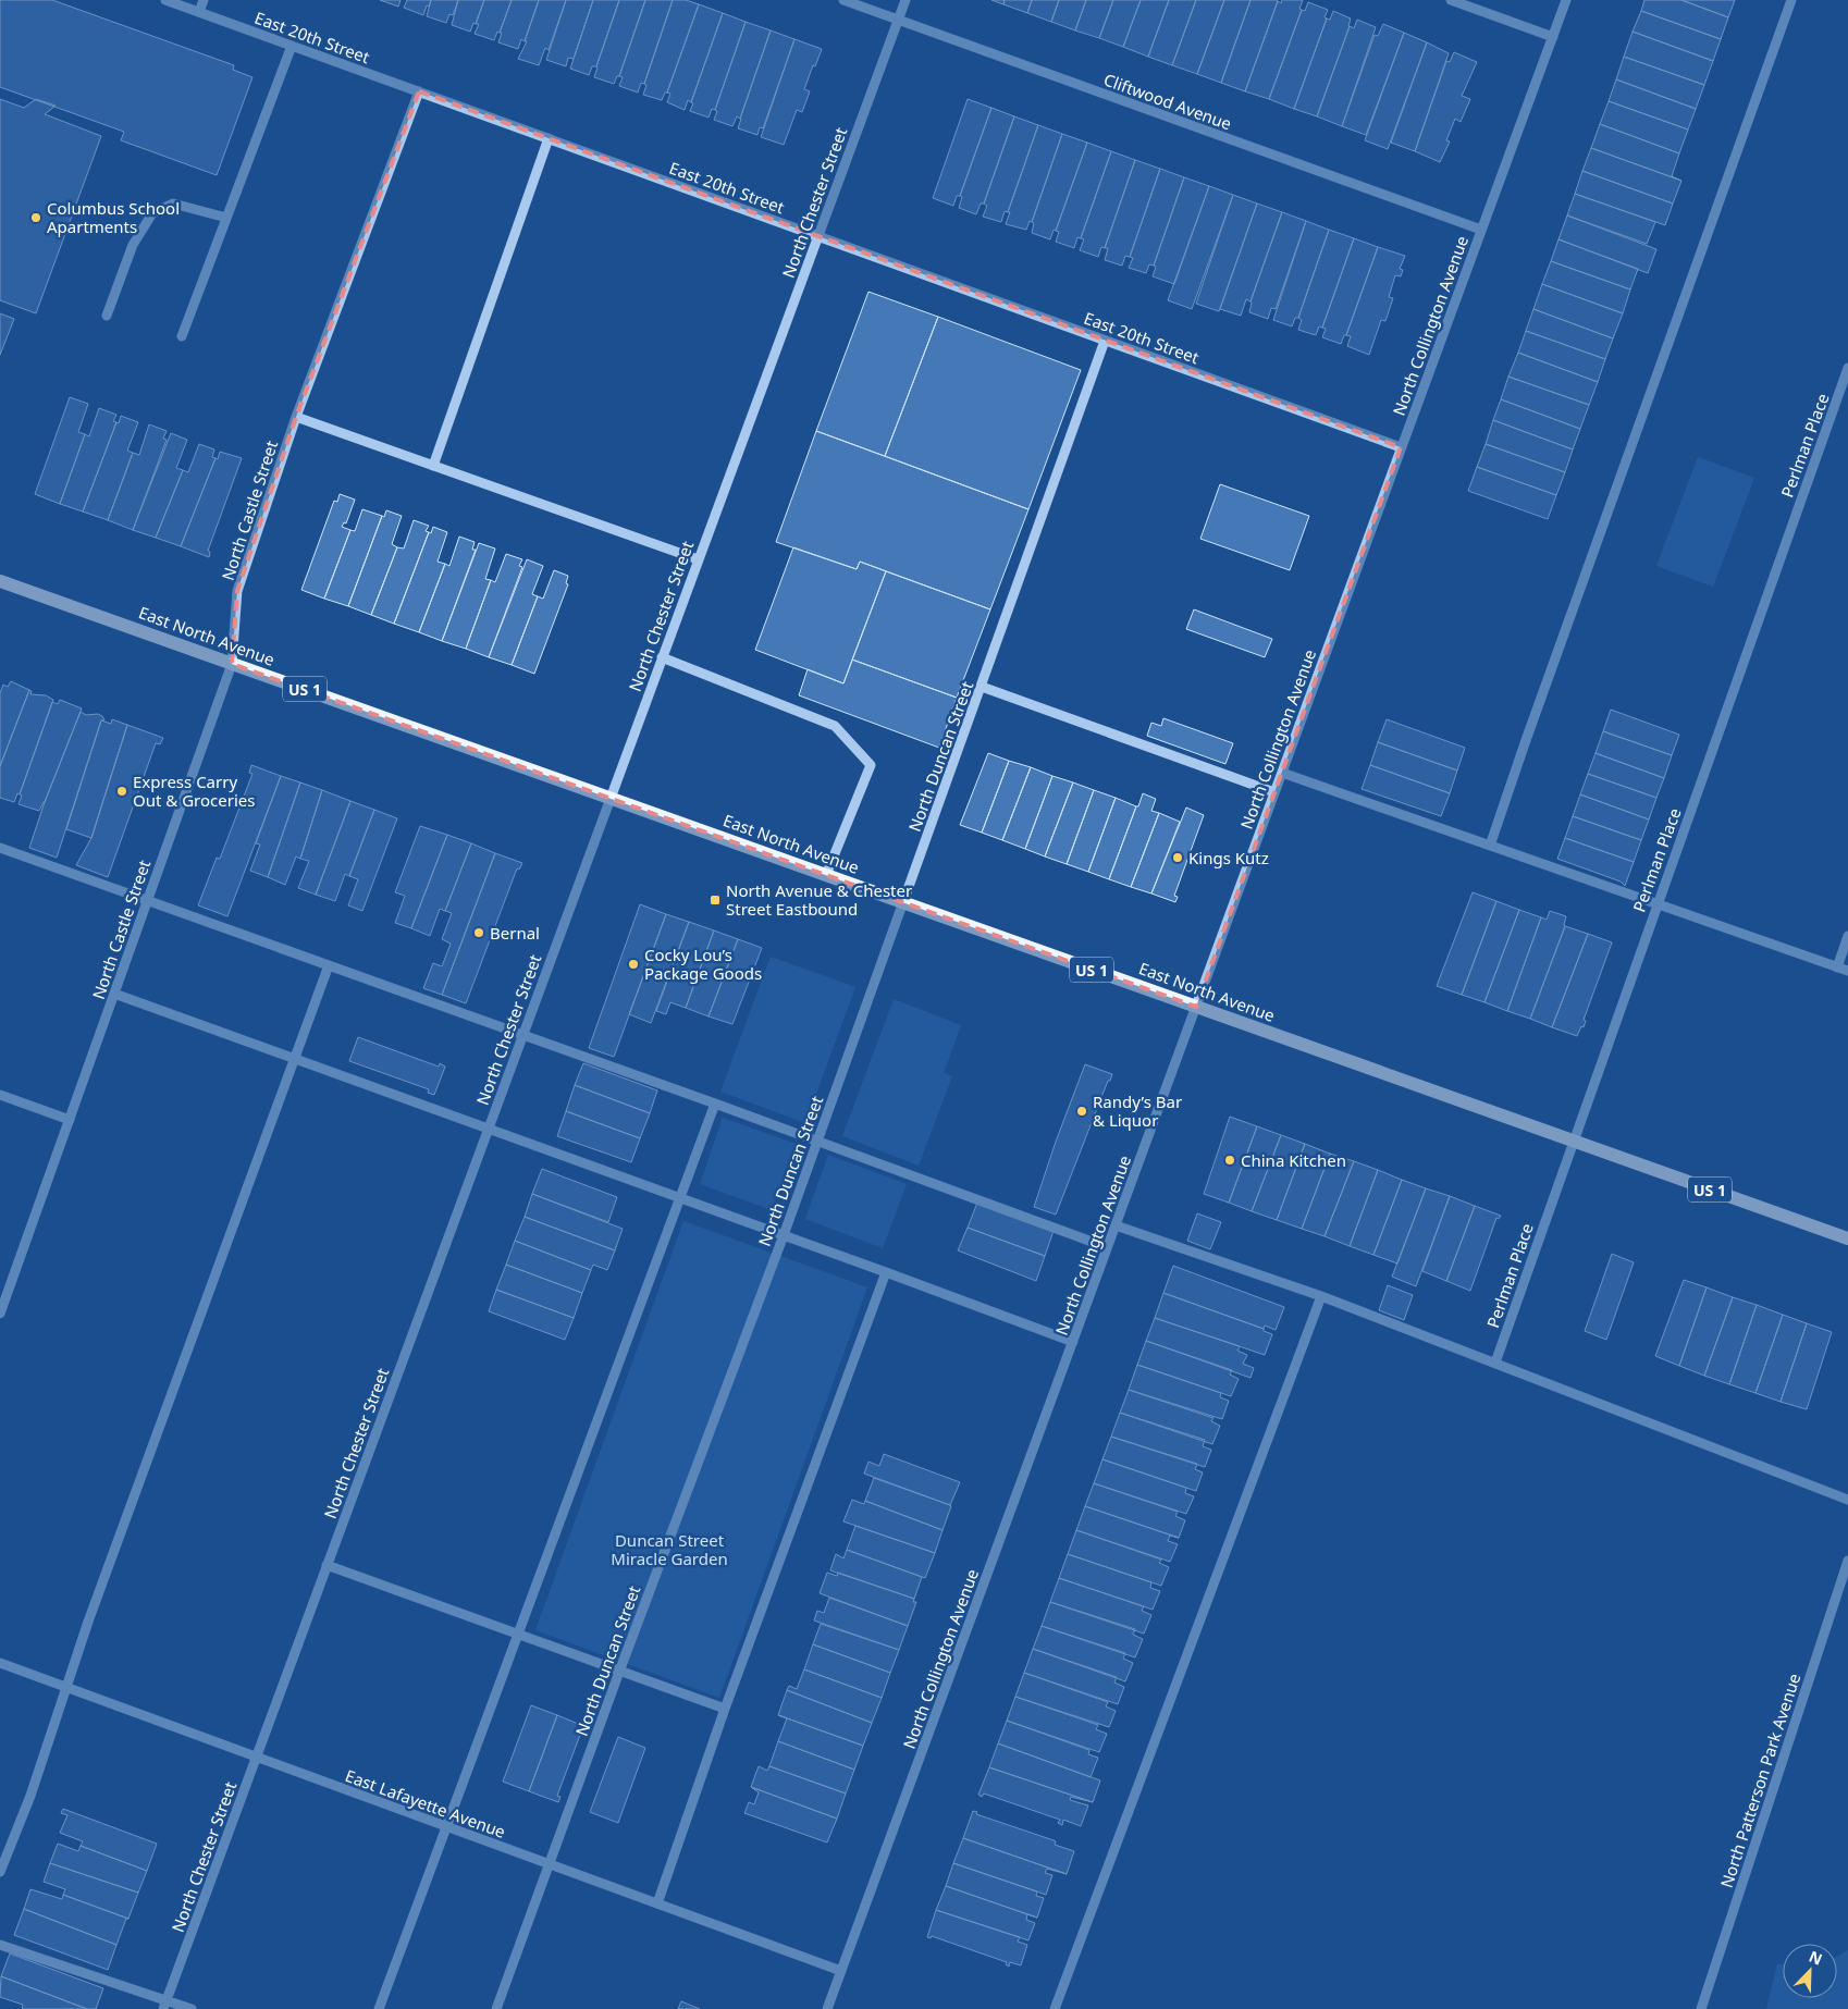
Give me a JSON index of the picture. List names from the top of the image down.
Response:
{
  "streets": {
    "main road": ["East North Avenue", "US 1"],
    "street": [
      "East 20th Street",
      "Cliftwood Avenue",
      "North Chester Street",
      "North Collington Avenue",
      "Perlman Place",
      "North Castle Street",
      "North Duncan Street",
      "North Patterson Park Avenue",
      "East Lafayette Avenue"
    ]
  },
  "crossings": [
    ["East 20th Street", "North Chester Street"],
    ["East 20th Street", "North Collington Avenue"],
    ["East 20th Street", "North Castle Street"],
    ["East 20th Street", "North Duncan Street"],
    ["Cliftwood Avenue", "North Chester Street"],
    ["Cliftwood Avenue", "North Collington Avenue"],
    ["North Chester Street", "East North Avenue"],
    ["North Chester Street", "East Lafayette Avenue"],
    ["North Collington Avenue", "East North Avenue"],
    ["North Collington Avenue", "East Lafayette Avenue"],
    ["Perlman Place", "East North Avenue"],
    ["North Castle Street", "East North Avenue"],
    ["East North Avenue", "North Duncan Street"],
    ["North Duncan Street", "East Lafayette Avenue"]
  ],
  "parks": ["Duncan Street Miracle Garden"],
  "places": {
    "other": [
      "Columbus School Apartments",
      "Express Carry Out & Groceries",
      "Kings Kutz",
      "Bernal",
      "Cocky Lou’s Package Goods",
      "Randy’s Bar & Liquor",
      "China Kitchen"
    ],
    "transit": ["North Avenue & Chester Street Eastbound"]
  },
  "north": "top right"
}
